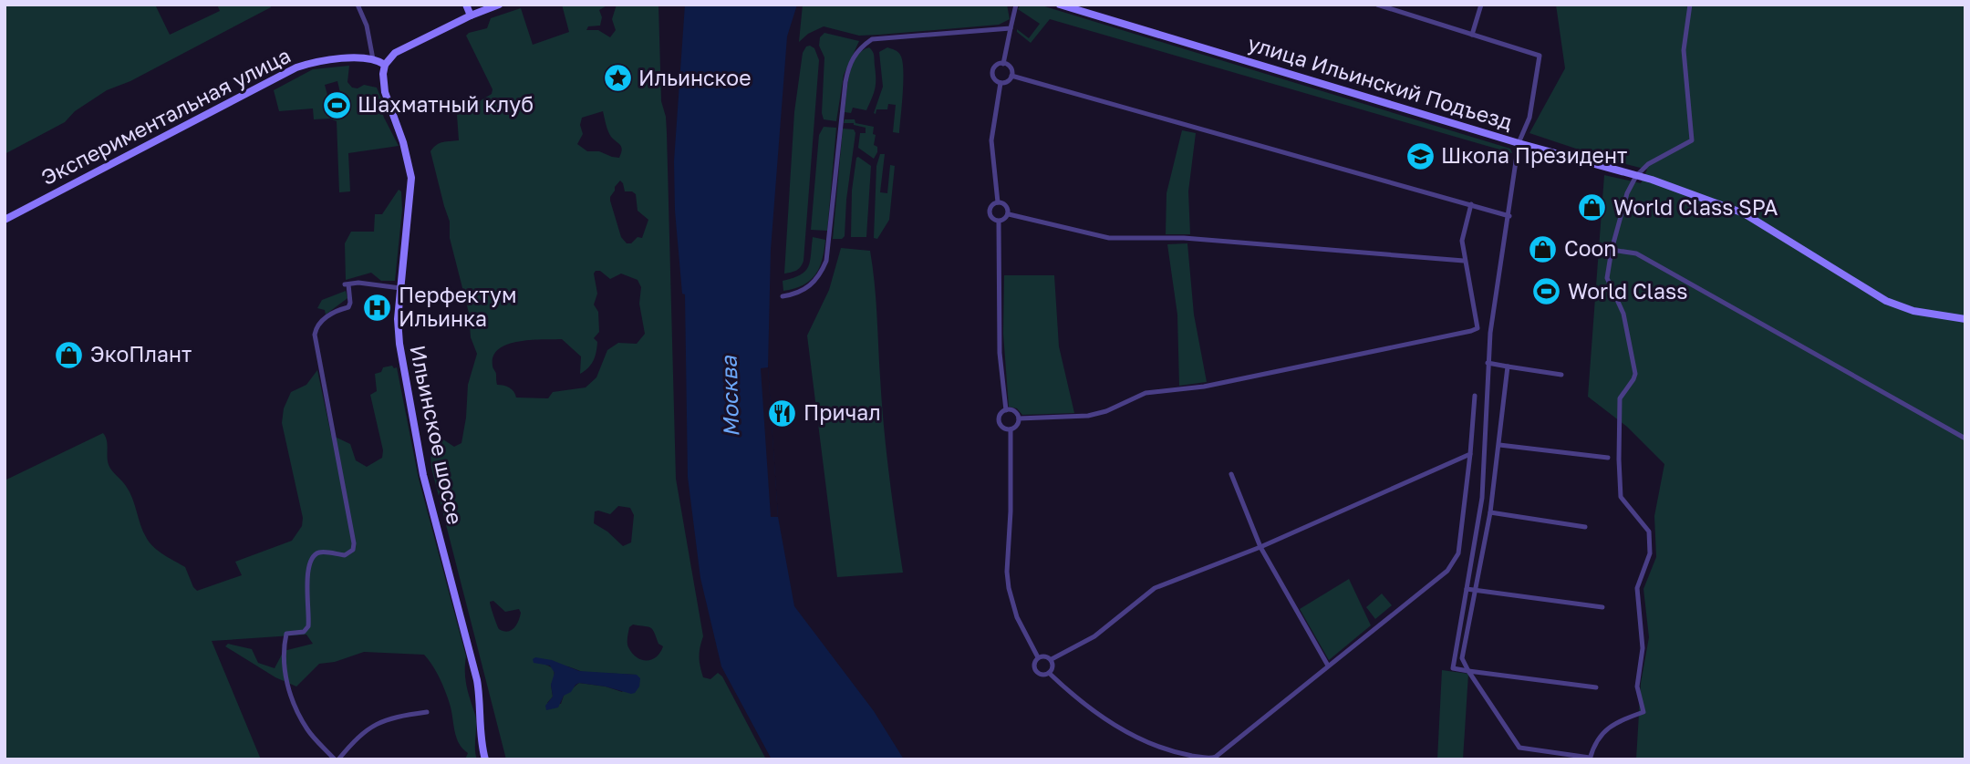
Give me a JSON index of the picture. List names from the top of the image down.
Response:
{
  "streets": {
    "main road": ["улица Ильинский Подъезд", "Экспериментальная улица", "Ильинское шоссе"]
  },
  "crossings": [
    ["Экспериментальная улица", "Ильинское шоссе"]
  ],
  "water": ["Москва"],
  "places": {
    "place": ["Ильинское"],
    "sports": ["Шахматный клуб", "World Class"],
    "school or university": ["Школа Президент"],
    "shop": ["World Class SPA", "Coon", "ЭкоПлант"],
    "hospital": ["Перфектум Ильинка"],
    "restaurant": ["Причал"]
  }
}
